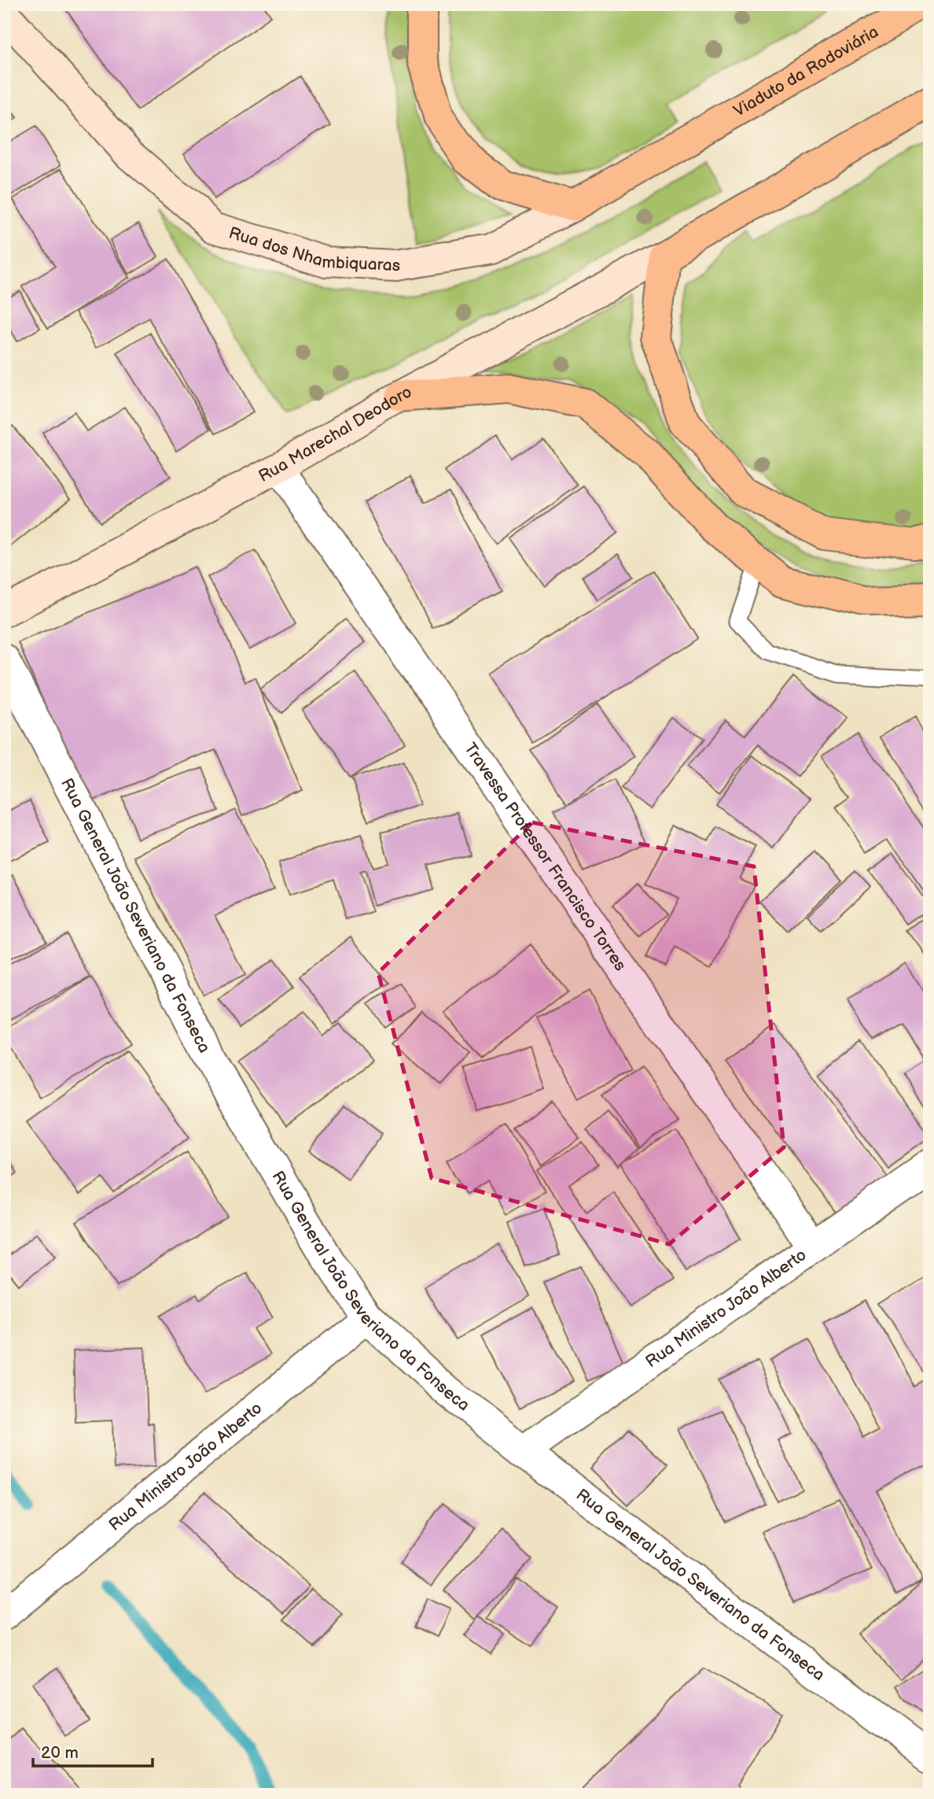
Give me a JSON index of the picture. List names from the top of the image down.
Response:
{
  "streets": {
    "main road": ["Viaduto da Rodoviária", "Rua dos Nhambiquaras", "Rua Marechal Deodoro"],
    "street": ["Travessa Professor Francisco Torres", "Rua General João Severiano da Fonseca", "Rua Ministro João Alberto"]
  },
  "crossings": [
    ["Viaduto da Rodoviária", "Rua dos Nhambiquaras"],
    ["Rua Marechal Deodoro", "Travessa Professor Francisco Torres"],
    ["Travessa Professor Francisco Torres", "Rua Ministro João Alberto"],
    ["Rua General João Severiano da Fonseca", "Rua Ministro João Alberto"]
  ],
  "scale_bar": "20 m"
}
